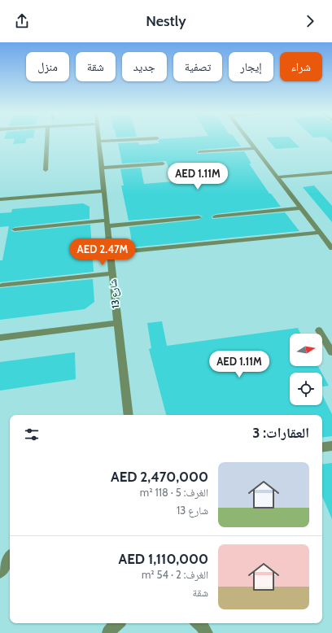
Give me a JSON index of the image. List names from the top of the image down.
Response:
{
  "streets": {
    "street": ["شارع 13"]
  },
  "north": "right",
  "page": {
    "header": "Nestly",
    "chip": [
      "شراء",
      "إيجار",
      "تصفية",
      "جديد",
      "شقة",
      "منزل"
    ],
    "price": ["AED 1.11M", "AED 2.47M", "AED 1.11M"],
    "heading": "العقارات: 3",
    "list": [
      {
        "name": "AED 2,470,000",
        "note": "الغرف: 5 · 118 m² · شارع 13"
      },
      {
        "name": "AED 1,110,000",
        "note": "الغرف: 2 · 54 m² · شقة"
      }
    ]
  }
}
